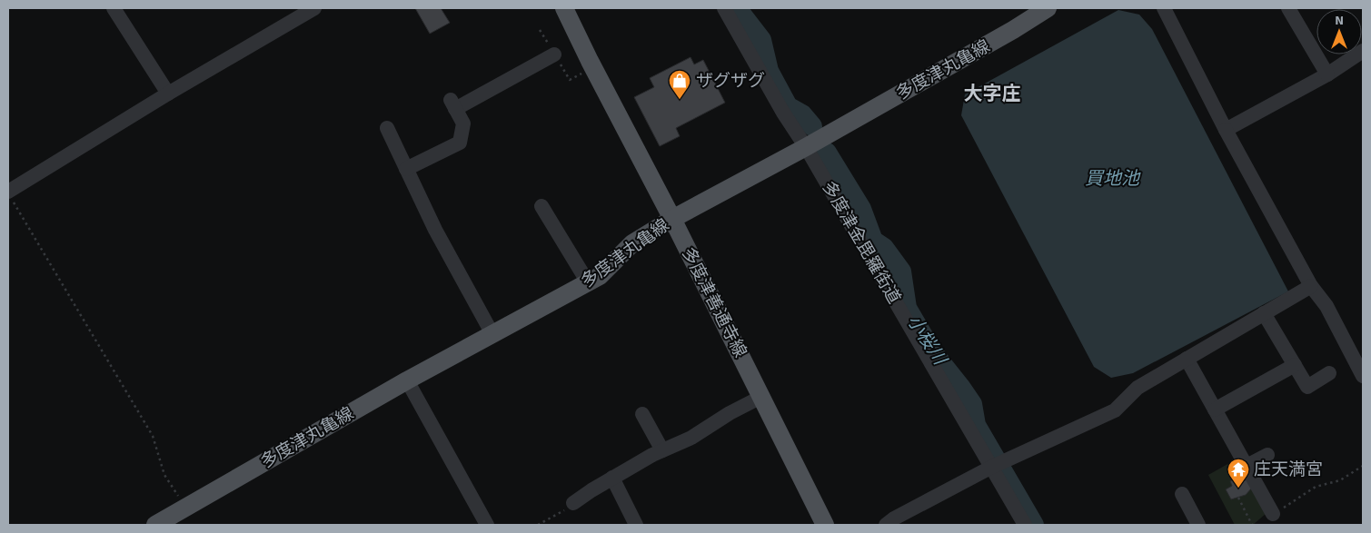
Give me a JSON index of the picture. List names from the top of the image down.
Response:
{
  "streets": {
    "main road": ["多度津丸亀線", "多度津善通寺線"],
    "street": ["多度津金毘羅街道"]
  },
  "crossings": [
    ["多度津丸亀線", "多度津金毘羅街道"],
    ["多度津丸亀線", "多度津善通寺線"]
  ],
  "districts": ["大字庄"],
  "water": ["買地池", "小桜川"],
  "places": {
    "shop": ["ザグザグ"],
    "temple": ["庄天満宮"]
  },
  "north": "top"
}
